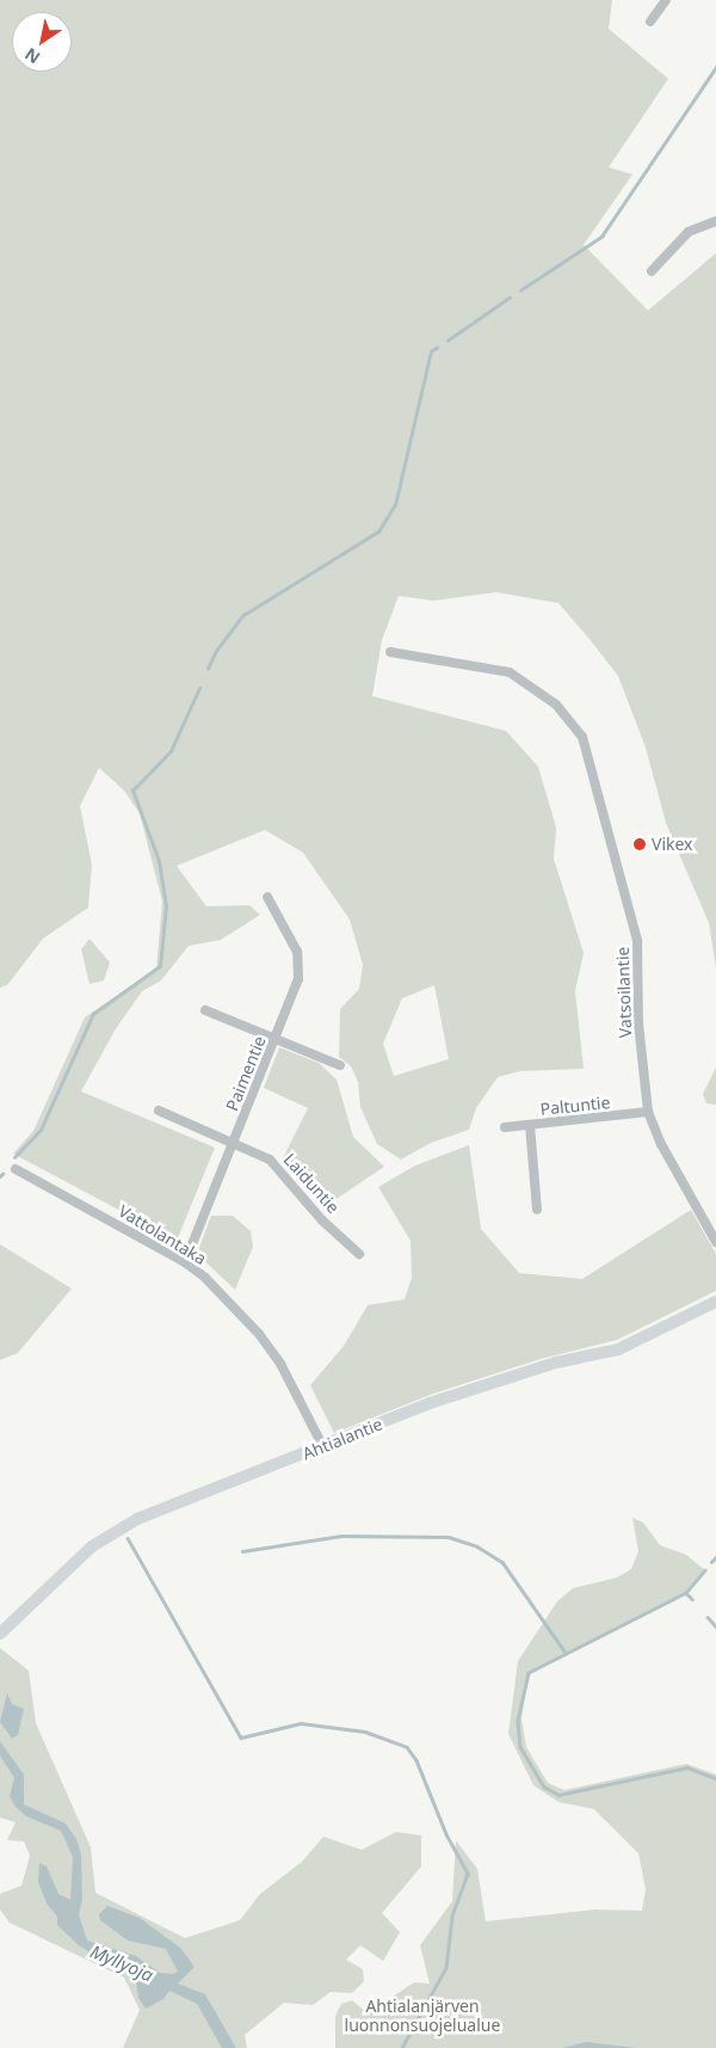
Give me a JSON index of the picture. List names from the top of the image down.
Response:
{
  "streets": {
    "street": [
      "Vatsoilantie",
      "Paimentie",
      "Paltuntie",
      "Laiduntie",
      "Vattolantaka",
      "Ahtialantie"
    ]
  },
  "crossings": [
    ["Vatsoilantie", "Paltuntie"],
    ["Paimentie", "Laiduntie"],
    ["Paimentie", "Vattolantaka"],
    ["Vattolantaka", "Ahtialantie"]
  ],
  "water": ["Myllyoja"],
  "parks": ["Ahtialanjärven luonnonsuojelualue"],
  "places": ["Vikex"],
  "north": "bottom left"
}
